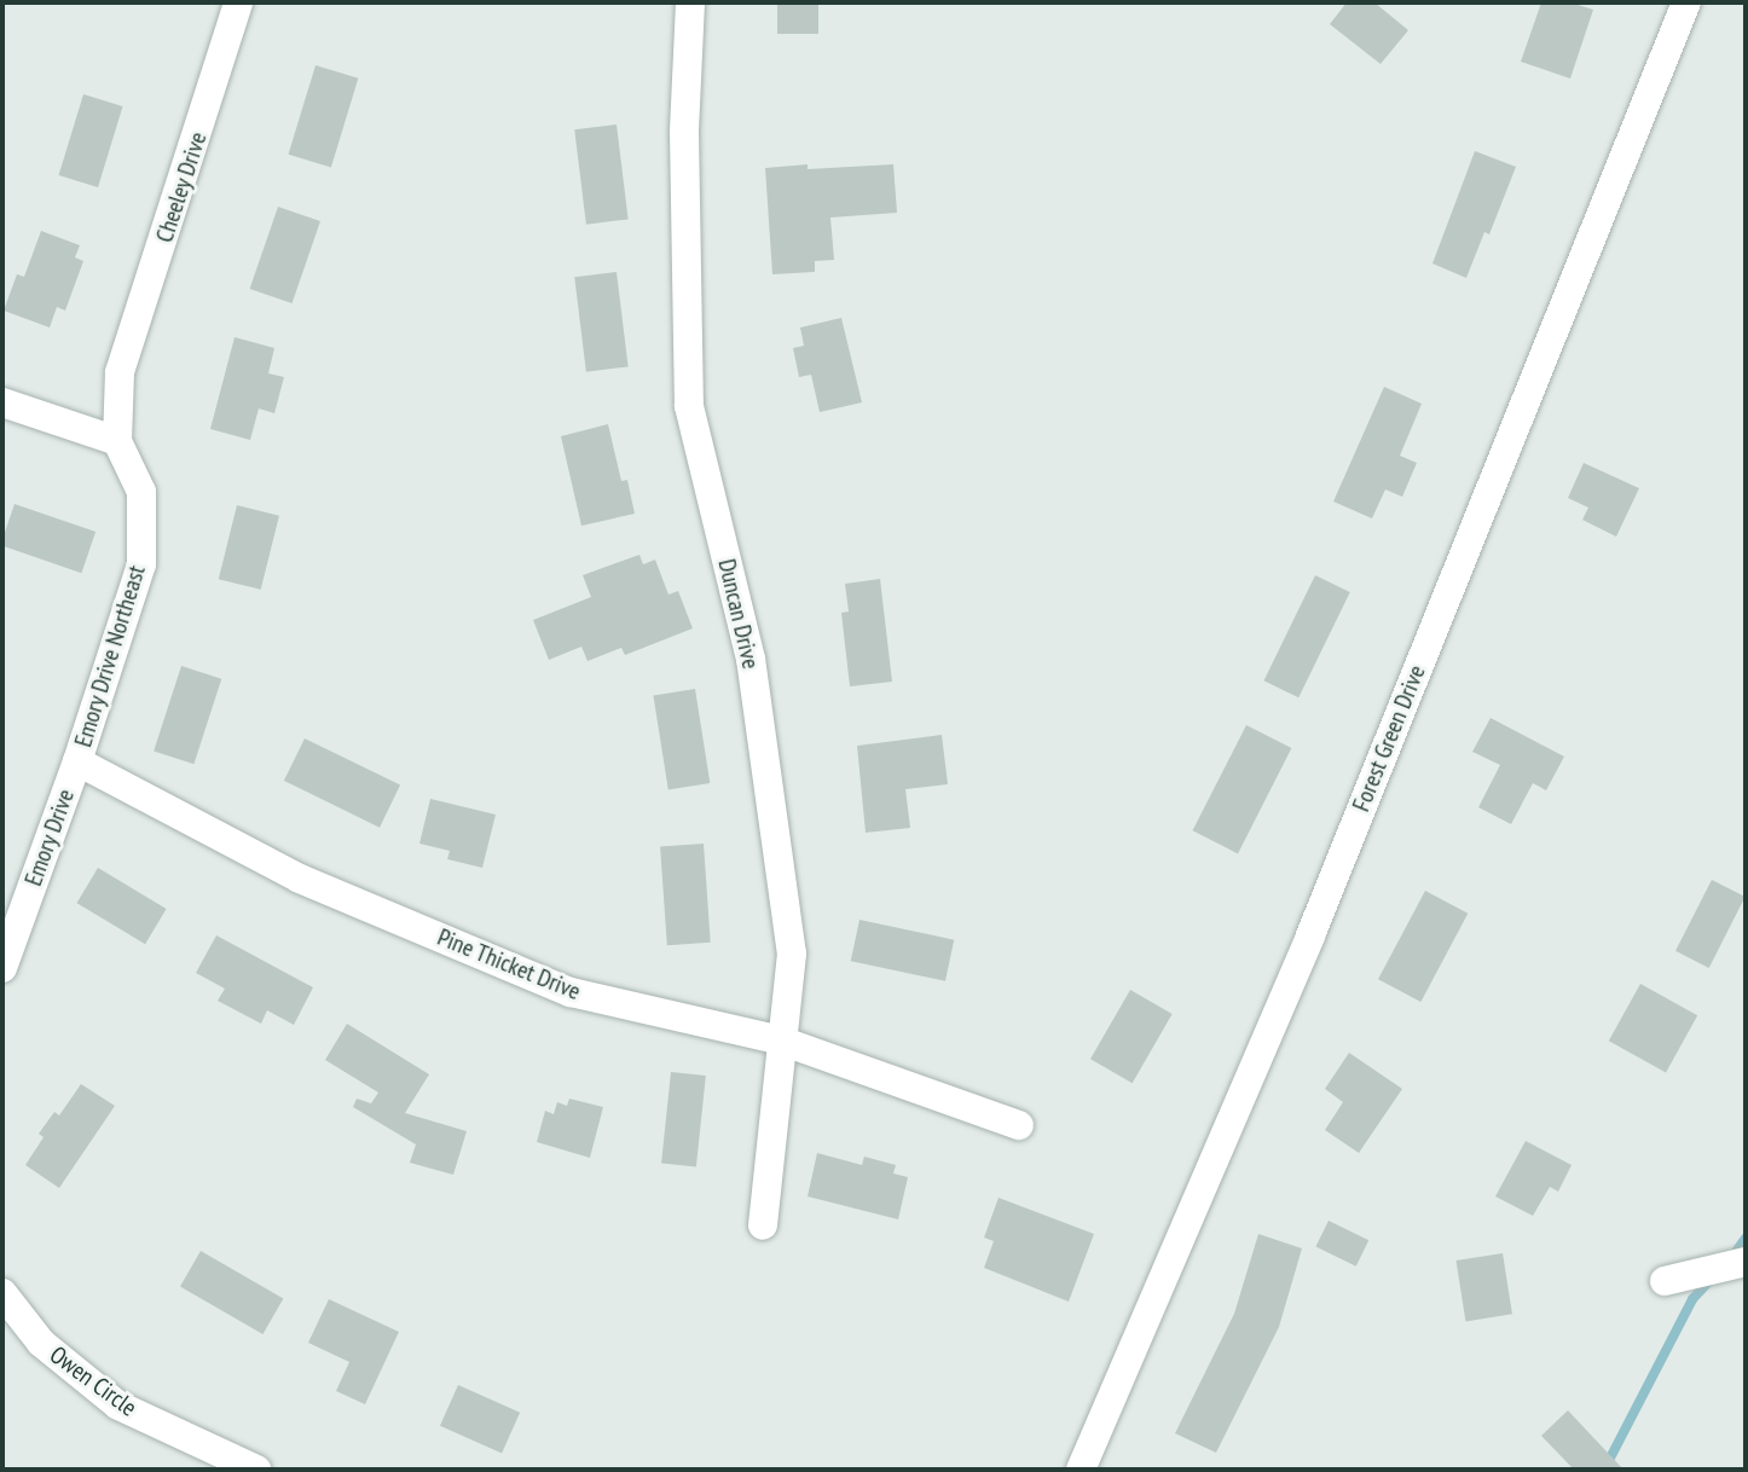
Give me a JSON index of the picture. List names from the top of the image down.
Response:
{
  "streets": {
    "street": [
      "Cheeley Drive",
      "Duncan Drive",
      "Emory Drive Northeast",
      "Forest Green Drive",
      "Emory Drive",
      "Pine Thicket Drive",
      "Owen Circle"
    ]
  },
  "crossings": [
    ["Cheeley Drive", "Emory Drive Northeast"],
    ["Duncan Drive", "Pine Thicket Drive"],
    ["Emory Drive Northeast", "Emory Drive"],
    ["Emory Drive Northeast", "Pine Thicket Drive"],
    ["Emory Drive", "Pine Thicket Drive"]
  ]
}
